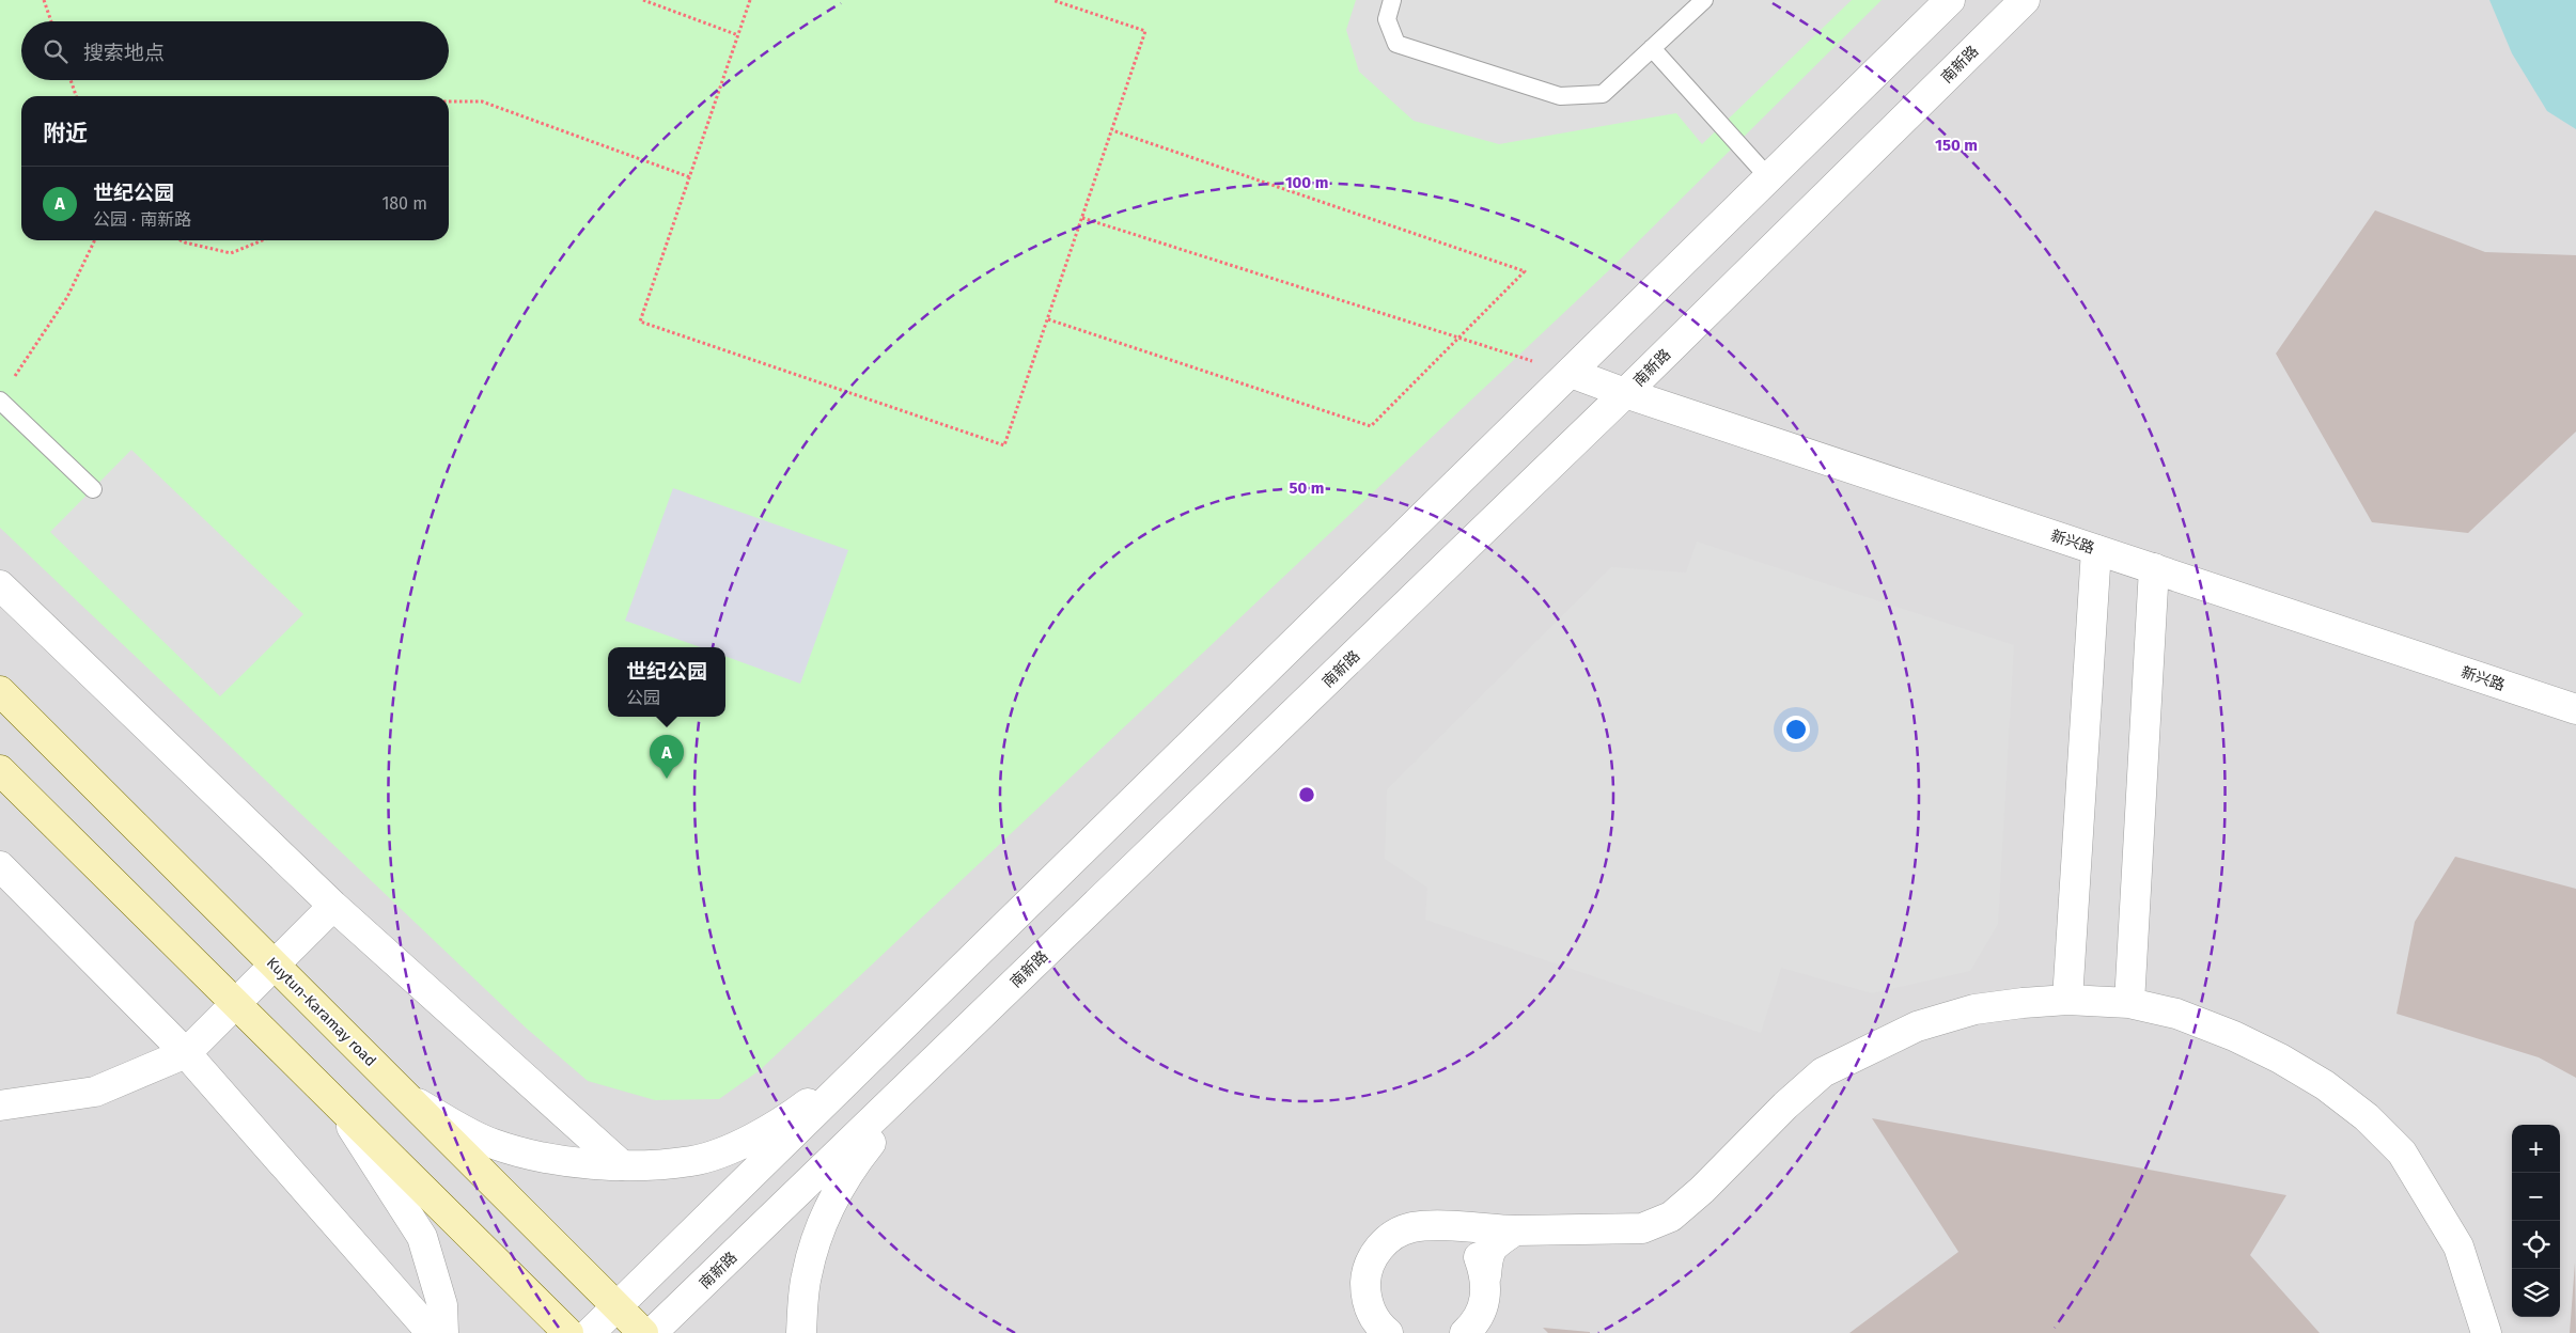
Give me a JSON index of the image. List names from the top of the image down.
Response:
{
  "streets": {
    "main road": ["Kuytun-Karamay road"],
    "street": ["南新路", "新兴路"]
  },
  "crossings": [
    ["南新路", "新兴路"]
  ],
  "page": {
    "search": "搜索地点",
    "heading": "附近",
    "list": [
      {
        "mark": "A",
        "name": "世纪公园",
        "note": "公园 · 南新路",
        "value": "180 m"
      }
    ],
    "popup": ["世纪公园", "公园"],
    "pins": "A",
    "map_buttons": ["+", "−"]
  },
  "rings": ["150 m", "100 m", "50 m"]
}
